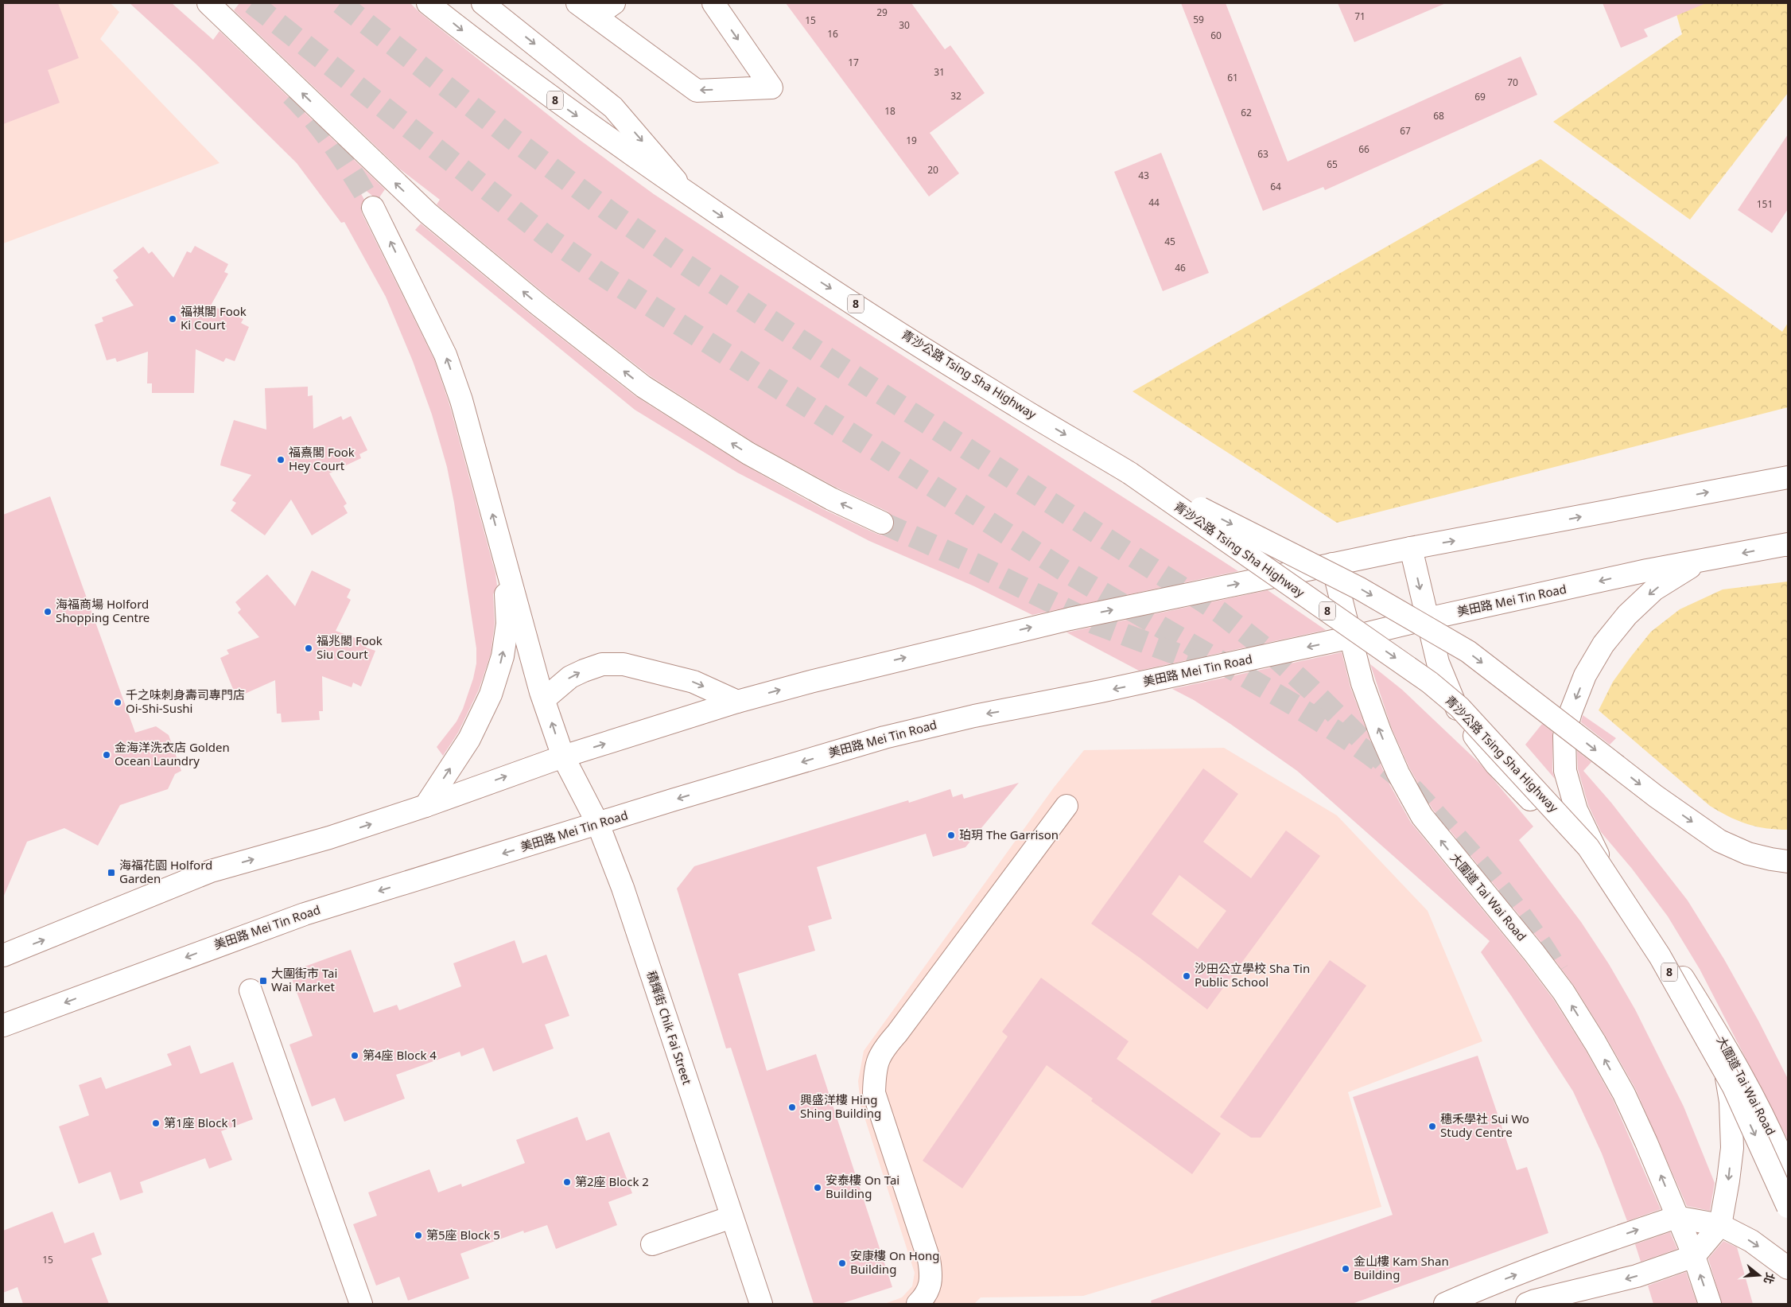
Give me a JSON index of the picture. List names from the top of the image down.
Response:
{
  "streets": {
    "main road": [
      "8",
      "青沙公路 Tsing Sha Highway",
      "美田路 Mei Tin Road",
      "大圍道 Tai Wai Road",
      "積輝街 Chik Fai Street"
    ]
  },
  "crossings": [
    ["美田路 Mei Tin Road", "大圍道 Tai Wai Road"],
    ["美田路 Mei Tin Road", "積輝街 Chik Fai Street"]
  ],
  "places": {
    "other": [
      "福祺閣 Fook Ki Court",
      "福熹閣 Fook Hey Court",
      "海福商場 Holford Shopping Centre",
      "福兆閣 Fook Siu Court",
      "千之味刺身壽司專門店 Oi-Shi-Sushi",
      "金海洋洗衣店 Golden Ocean Laundry",
      "珀玥 The Garrison",
      "沙田公立學校 Sha Tin Public School",
      "第4座 Block 4",
      "興盛洋樓 Hing Shing Building",
      "第1座 Block 1",
      "穗禾學社 Sui Wo Study Centre",
      "第2座 Block 2",
      "安泰樓 On Tai Building",
      "第5座 Block 5",
      "安康樓 On Hong Building",
      "金山樓 Kam Shan Building"
    ],
    "transit": ["海福花園 Holford Garden", "大圍街市 Tai Wai Market"]
  },
  "house_numbers": [
    "29",
    "71",
    "59",
    "15",
    "30",
    "16",
    "60",
    "17",
    "31",
    "61",
    "70",
    "32",
    "69",
    "18",
    "62",
    "68",
    "67",
    "19",
    "66",
    "63",
    "65",
    "20",
    "43",
    "64",
    "44",
    "151",
    "45",
    "46",
    "15"
  ],
  "north": "right"
}
